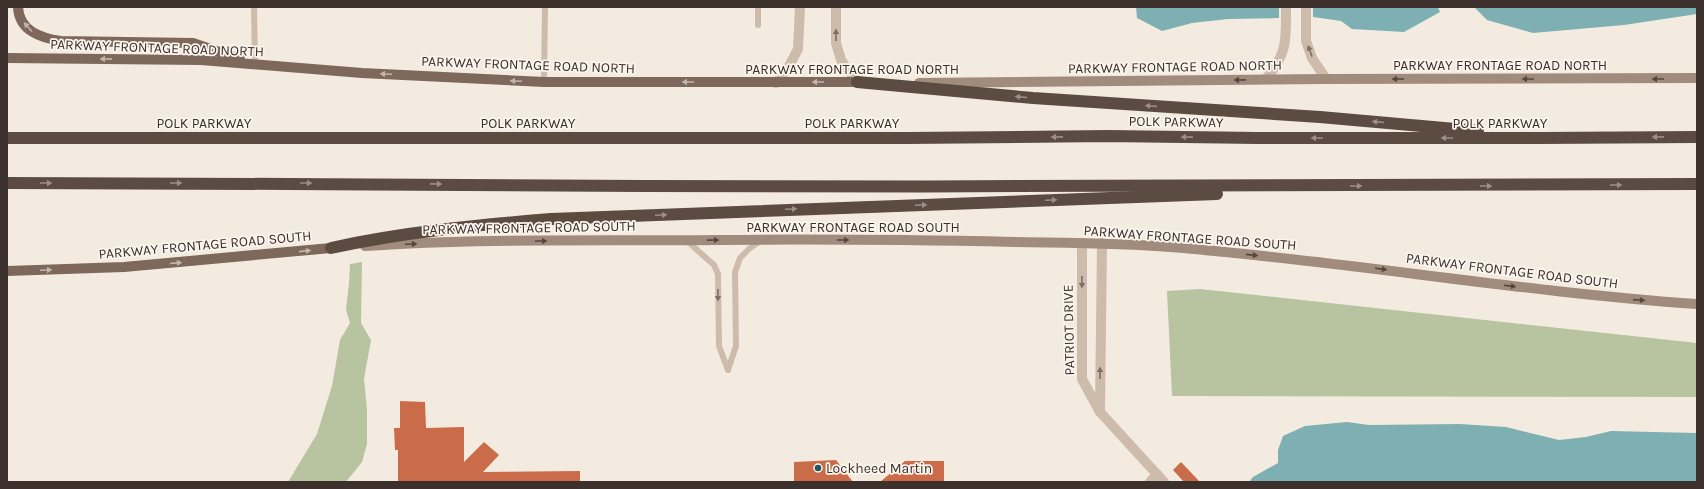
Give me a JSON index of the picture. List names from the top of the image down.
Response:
{
  "streets": {
    "highway": ["POLK PARKWAY"],
    "main road": ["PARKWAY FRONTAGE ROAD NORTH", "PARKWAY FRONTAGE ROAD SOUTH"],
    "street": ["PATRIOT DRIVE"]
  },
  "crossings": [
    ["PARKWAY FRONTAGE ROAD SOUTH", "PATRIOT DRIVE"]
  ],
  "one_way": ["PARKWAY FRONTAGE ROAD NORTH", "PARKWAY FRONTAGE ROAD SOUTH"],
  "places": ["Lockheed Martin"]
}
